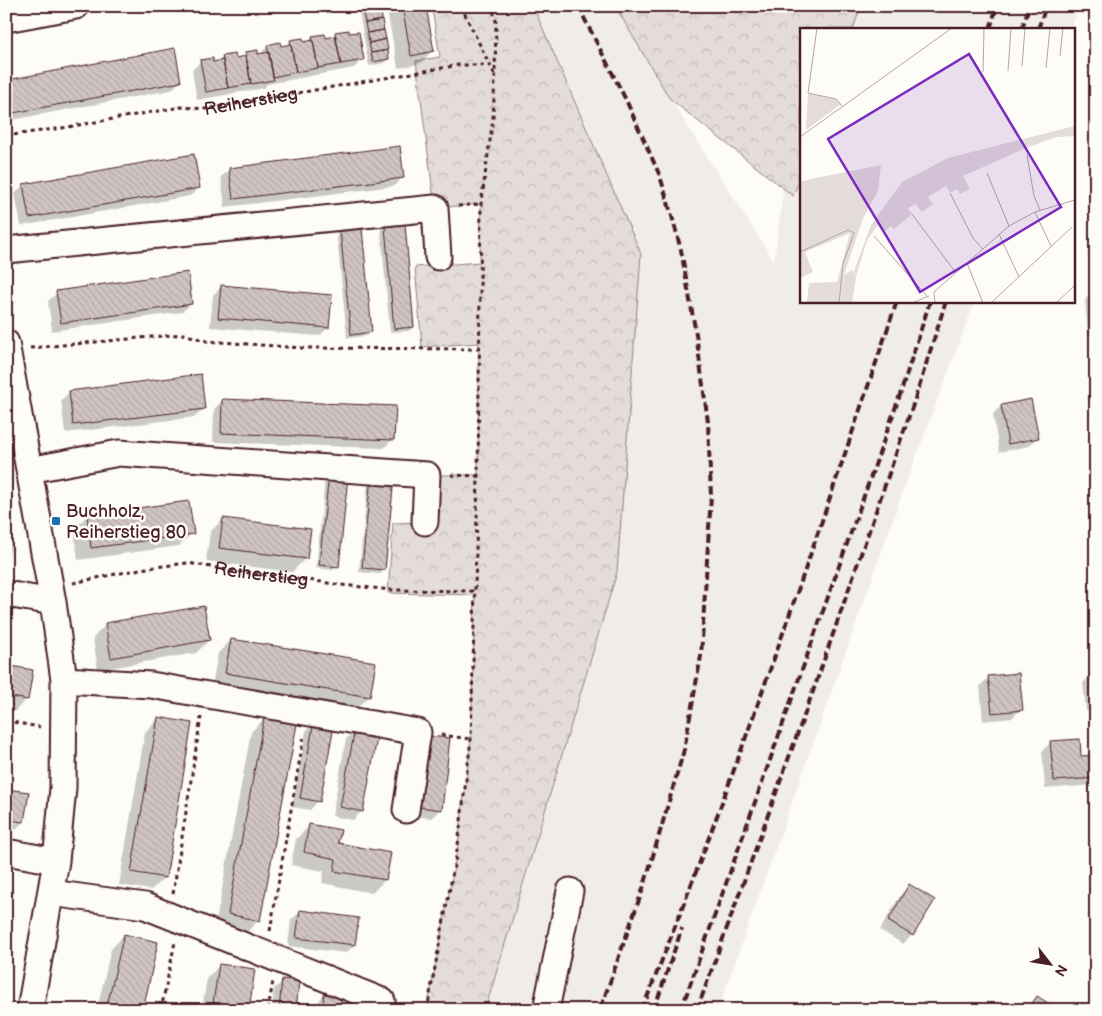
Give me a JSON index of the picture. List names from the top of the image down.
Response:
{
  "streets": {
    "path": ["Reiherstieg"]
  },
  "places": {
    "transit": ["Buchholz, Reiherstieg 80"]
  },
  "north": "bottom right"
}
